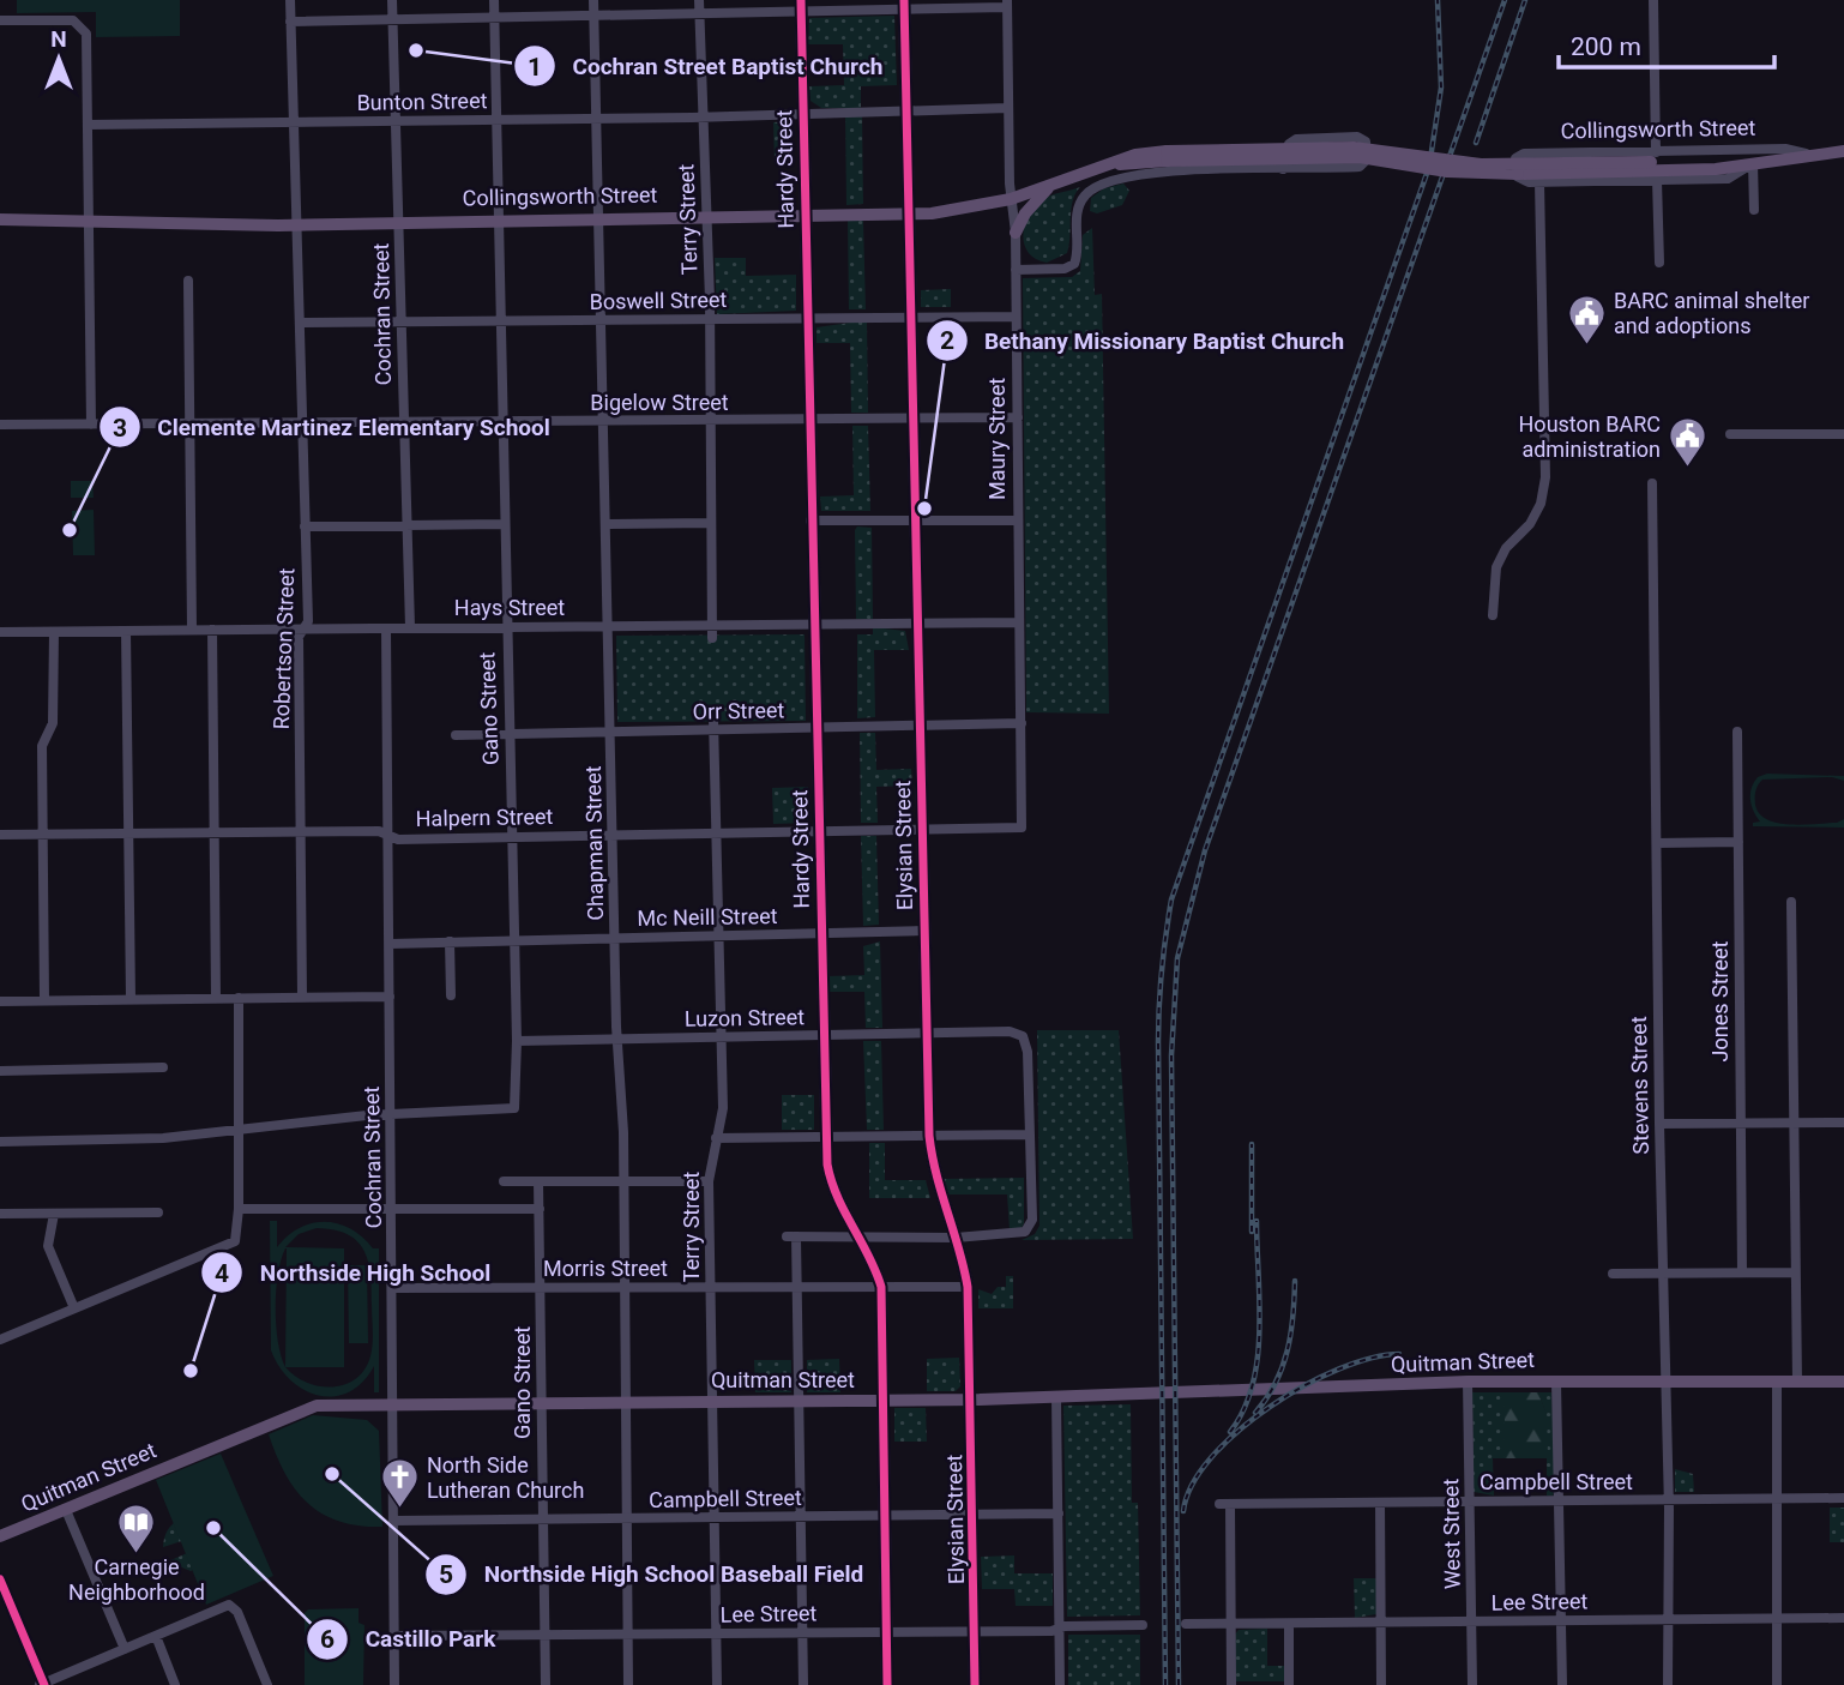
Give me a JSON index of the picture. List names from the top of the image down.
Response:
{
  "streets": {
    "main road": [
      "Collingsworth Street",
      "Hardy Street",
      "Elysian Street",
      "Quitman Street"
    ],
    "street": [
      "Bunton Street",
      "Terry Street",
      "Boswell Street",
      "Cochran Street",
      "Bigelow Street",
      "Maury Street",
      "Hays Street",
      "Robertson Street",
      "Gano Street",
      "Orr Street",
      "Halpern Street",
      "Chapman Street",
      "Mc Neill Street",
      "Jones Street",
      "Luzon Street",
      "Stevens Street",
      "Morris Street",
      "Campbell Street",
      "West Street",
      "Lee Street"
    ]
  },
  "crossings": [
    ["Bunton Street", "Hardy Street"],
    ["Bunton Street", "Terry Street"],
    ["Bunton Street", "Cochran Street"],
    ["Bunton Street", "Maury Street"],
    ["Bunton Street", "Robertson Street"],
    ["Bunton Street", "Gano Street"],
    ["Bunton Street", "Chapman Street"],
    ["Bunton Street", "Elysian Street"],
    ["Collingsworth Street", "Hardy Street"],
    ["Collingsworth Street", "Terry Street"],
    ["Collingsworth Street", "Cochran Street"],
    ["Collingsworth Street", "Maury Street"],
    ["Collingsworth Street", "Robertson Street"],
    ["Collingsworth Street", "Gano Street"],
    ["Collingsworth Street", "Chapman Street"],
    ["Collingsworth Street", "Elysian Street"],
    ["Hardy Street", "Boswell Street"],
    ["Hardy Street", "Bigelow Street"],
    ["Hardy Street", "Hays Street"],
    ["Hardy Street", "Orr Street"],
    ["Hardy Street", "Halpern Street"],
    ["Hardy Street", "Mc Neill Street"],
    ["Hardy Street", "Luzon Street"],
    ["Hardy Street", "Morris Street"],
    ["Hardy Street", "Quitman Street"],
    ["Hardy Street", "Campbell Street"],
    ["Hardy Street", "Lee Street"],
    ["Terry Street", "Boswell Street"],
    ["Terry Street", "Bigelow Street"],
    ["Terry Street", "Hays Street"],
    ["Terry Street", "Orr Street"],
    ["Terry Street", "Halpern Street"],
    ["Terry Street", "Mc Neill Street"],
    ["Terry Street", "Luzon Street"],
    ["Terry Street", "Morris Street"],
    ["Terry Street", "Quitman Street"],
    ["Terry Street", "Campbell Street"],
    ["Terry Street", "Lee Street"],
    ["Boswell Street", "Cochran Street"],
    ["Boswell Street", "Maury Street"],
    ["Boswell Street", "Robertson Street"],
    ["Boswell Street", "Gano Street"],
    ["Boswell Street", "Chapman Street"],
    ["Boswell Street", "Elysian Street"],
    ["Cochran Street", "Bigelow Street"],
    ["Cochran Street", "Hays Street"],
    ["Cochran Street", "Gano Street"],
    ["Cochran Street", "Halpern Street"],
    ["Cochran Street", "Mc Neill Street"],
    ["Cochran Street", "Morris Street"],
    ["Cochran Street", "Quitman Street"],
    ["Cochran Street", "Campbell Street"],
    ["Cochran Street", "Lee Street"],
    ["Bigelow Street", "Maury Street"],
    ["Bigelow Street", "Robertson Street"],
    ["Bigelow Street", "Gano Street"],
    ["Bigelow Street", "Chapman Street"],
    ["Bigelow Street", "Elysian Street"],
    ["Maury Street", "Hays Street"],
    ["Maury Street", "Orr Street"],
    ["Maury Street", "Halpern Street"],
    ["Hays Street", "Robertson Street"],
    ["Hays Street", "Gano Street"],
    ["Hays Street", "Chapman Street"],
    ["Hays Street", "Elysian Street"],
    ["Robertson Street", "Halpern Street"],
    ["Gano Street", "Orr Street"],
    ["Gano Street", "Halpern Street"],
    ["Gano Street", "Mc Neill Street"],
    ["Gano Street", "Luzon Street"],
    ["Gano Street", "Morris Street"],
    ["Gano Street", "Quitman Street"],
    ["Gano Street", "Campbell Street"],
    ["Gano Street", "Lee Street"],
    ["Orr Street", "Chapman Street"],
    ["Orr Street", "Elysian Street"],
    ["Halpern Street", "Chapman Street"],
    ["Halpern Street", "Elysian Street"],
    ["Chapman Street", "Mc Neill Street"],
    ["Chapman Street", "Luzon Street"],
    ["Chapman Street", "Morris Street"],
    ["Chapman Street", "Quitman Street"],
    ["Chapman Street", "Campbell Street"],
    ["Chapman Street", "Lee Street"],
    ["Elysian Street", "Mc Neill Street"],
    ["Elysian Street", "Luzon Street"],
    ["Elysian Street", "Morris Street"],
    ["Elysian Street", "Quitman Street"],
    ["Elysian Street", "Campbell Street"],
    ["Elysian Street", "Lee Street"],
    ["Stevens Street", "Quitman Street"],
    ["Stevens Street", "Campbell Street"],
    ["Stevens Street", "Lee Street"],
    ["Quitman Street", "West Street"],
    ["Campbell Street", "West Street"],
    ["Campbell Street", "Lee Street"],
    ["West Street", "Lee Street"]
  ],
  "places": {
    "other": [
      "Cochran Street Baptist Church",
      "Bethany Missionary Baptist Church",
      "Clemente Martinez Elementary School",
      "Northside High School",
      "Northside High School Baseball Field",
      "Castillo Park"
    ],
    "public building": ["BARC animal shelter and adoptions", "Houston BARC administration"],
    "church": ["North Side Lutheran Church"],
    "library": ["Carnegie Neighborhood"]
  },
  "scale_bar": "200 m",
  "north": "top"
}
